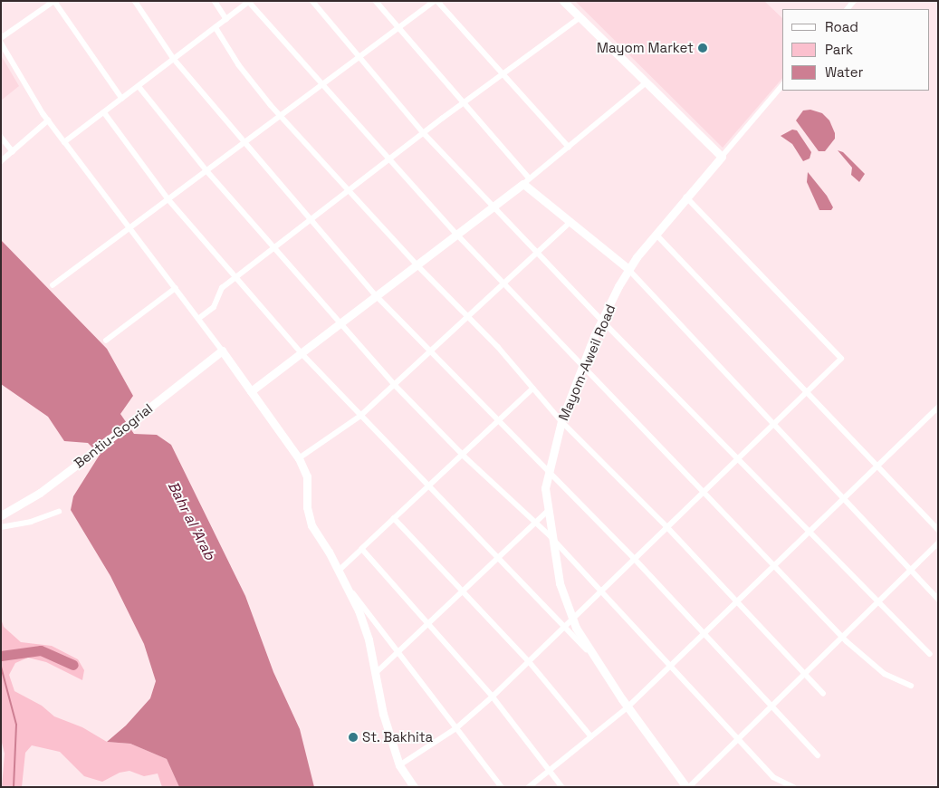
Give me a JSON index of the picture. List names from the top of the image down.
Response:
{
  "streets": {
    "main road": ["Mayom-Aweil Road", "Bentiu-Gogrial"]
  },
  "water": ["Bahr al 'Arab"],
  "places": ["Mayom Market", "St. Bakhita"],
  "legend": ["Road", "Park", "Water"]
}
